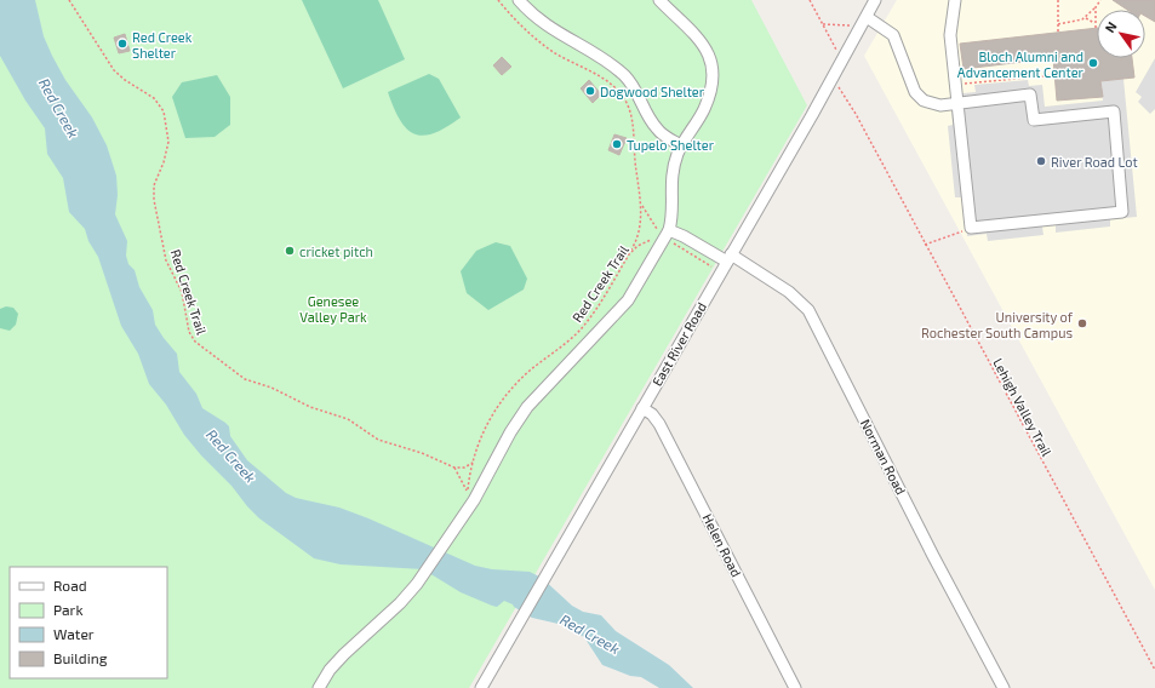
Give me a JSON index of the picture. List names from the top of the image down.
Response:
{
  "streets": {
    "street": ["East River Road", "Norman Road", "Helen Road"],
    "path": ["Red Creek Trail", "Lehigh Valley Trail"]
  },
  "crossings": [
    ["Red Creek Trail", "Norman Road"],
    ["East River Road", "Lehigh Valley Trail"],
    ["East River Road", "Norman Road"],
    ["East River Road", "Helen Road"]
  ],
  "water": ["Red Creek"],
  "parks": ["Genesee Valley Park"],
  "places": [
    "Red Creek Shelter",
    "Bloch Alumni and Advancement Center",
    "Dogwood Shelter",
    "Tupelo Shelter",
    "River Road Lot",
    "cricket pitch",
    "University of Rochester South Campus"
  ],
  "legend": [
    "Road",
    "Park",
    "Water",
    "Building"
  ],
  "north": "top left"
}
